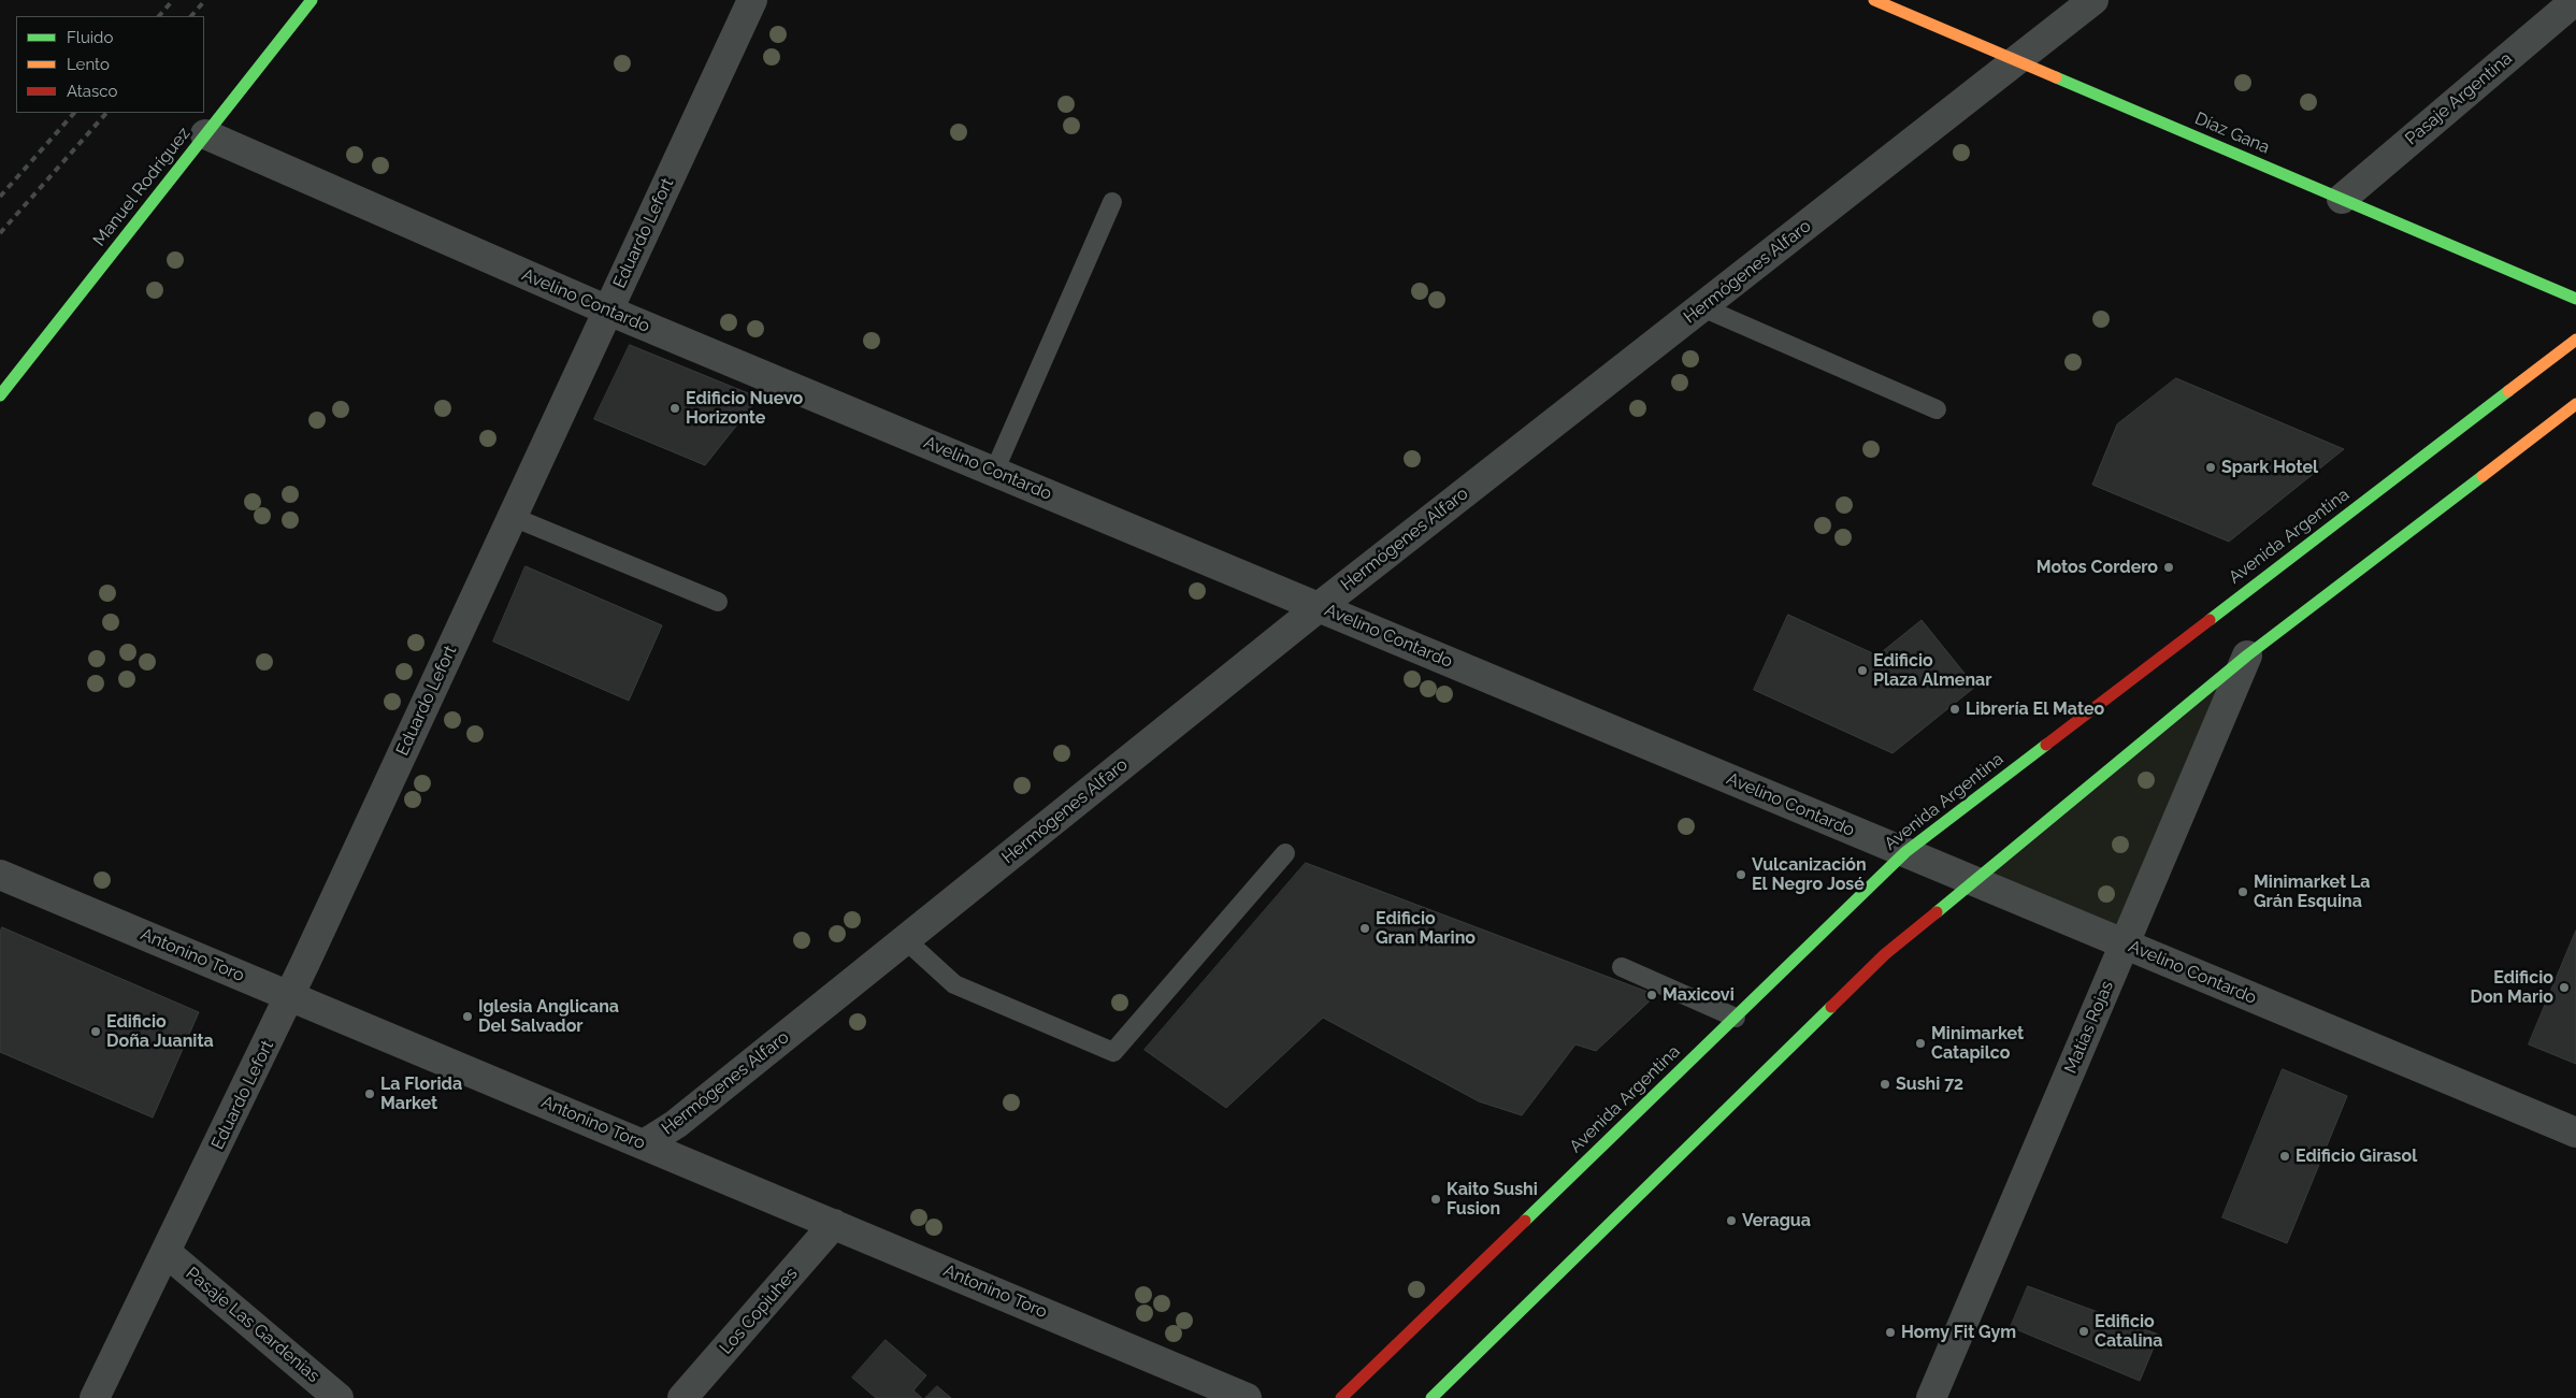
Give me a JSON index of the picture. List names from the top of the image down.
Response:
{
  "streets": {
    "main road": ["Díaz Gana", "Manuel Rodríguez", "Avenida Argentina"],
    "street": [
      "Pasaje Argentina",
      "Eduardo Lefort",
      "Hermógenes Alfaro",
      "Avelino Contardo",
      "Antonino Toro",
      "Matías Rojas",
      "Los Copiuhes",
      "Pasaje Las Gardenias"
    ]
  },
  "crossings": [
    ["Pasaje Argentina", "Díaz Gana"],
    ["Díaz Gana", "Hermógenes Alfaro"],
    ["Manuel Rodríguez", "Avelino Contardo"],
    ["Eduardo Lefort", "Avelino Contardo"],
    ["Eduardo Lefort", "Antonino Toro"],
    ["Eduardo Lefort", "Pasaje Las Gardenias"],
    ["Hermógenes Alfaro", "Avelino Contardo"],
    ["Hermógenes Alfaro", "Antonino Toro"],
    ["Avelino Contardo", "Avenida Argentina"],
    ["Avelino Contardo", "Matías Rojas"],
    ["Antonino Toro", "Los Copiuhes"]
  ],
  "places": [
    "Edificio Nuevo Horizonte",
    "Spark Hotel",
    "Motos Cordero",
    "Edificio Plaza Almenar",
    "Librería El Mateo",
    "Vulcanización El Negro José",
    "Minimarket La Grán Esquina",
    "Edificio Gran Marino",
    "Edificio Don Mario",
    "Maxicovi",
    "Iglesia Anglicana Del Salvador",
    "Edificio Doña Juanita",
    "Minimarket Catapilco",
    "Sushi 72",
    "La Florida Market",
    "Edificio Girasol",
    "Kaito Sushi Fusion",
    "Veragua",
    "Edificio Catalina",
    "Homy Fit Gym"
  ],
  "legend": ["Fluido", "Lento", "Atasco"]
}
